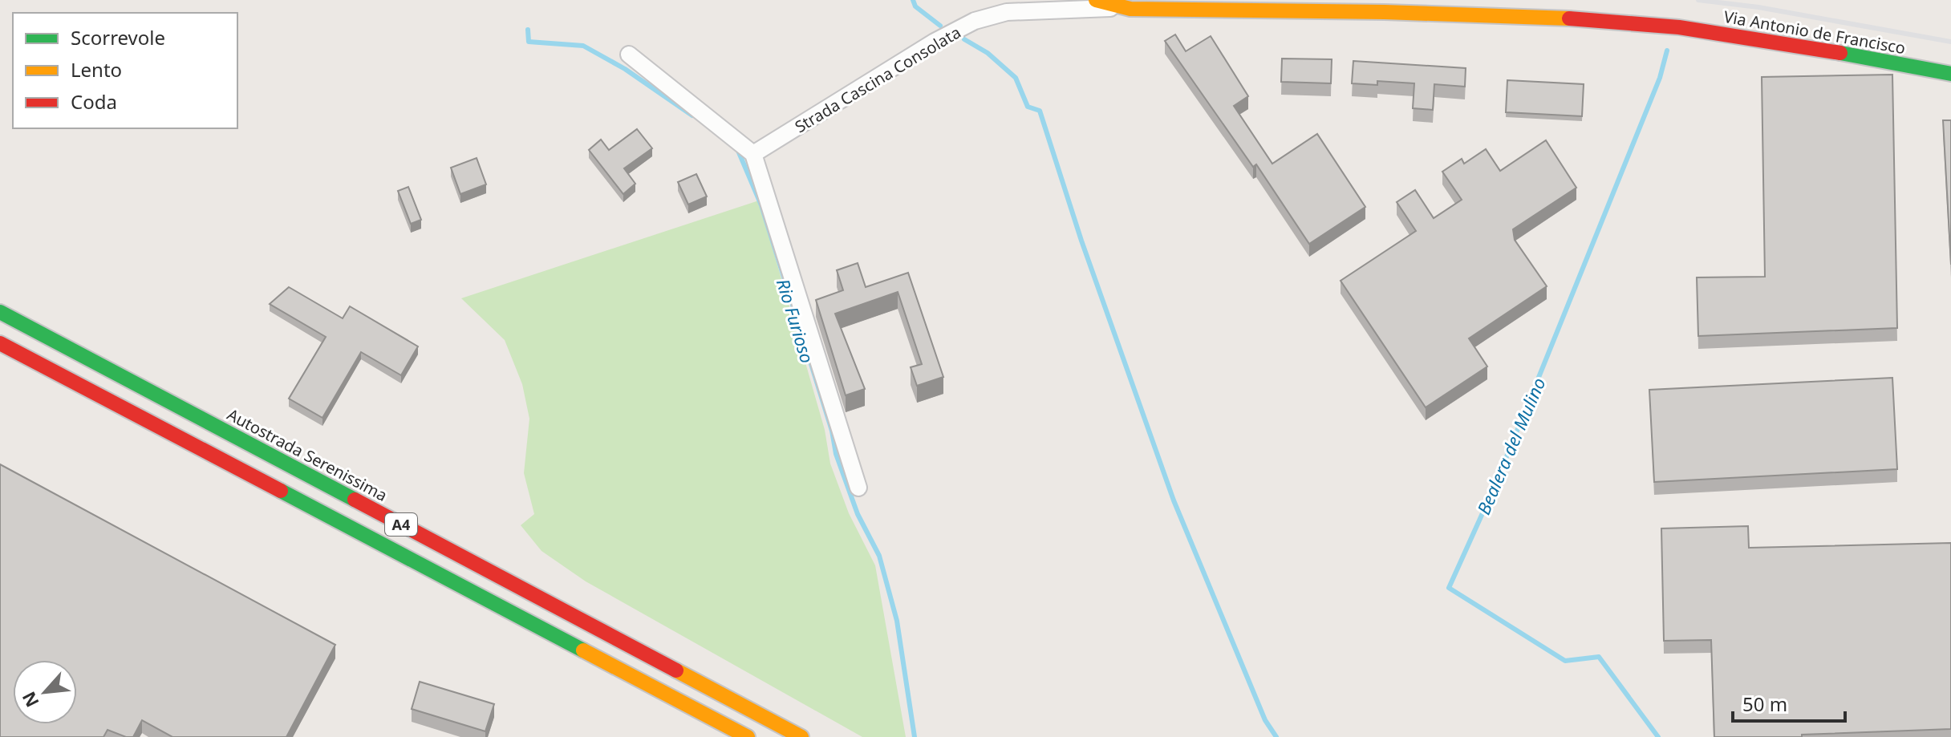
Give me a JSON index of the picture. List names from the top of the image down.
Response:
{
  "streets": {
    "main road": ["Via Antonio de Francisco", "Autostrada Serenissima", "A4"],
    "street": ["Strada Cascina Consolata"]
  },
  "crossings": [
    ["Via Antonio de Francisco", "Strada Cascina Consolata"]
  ],
  "water": ["Rio Furioso", "Bealera del Mulino"],
  "legend": ["Scorrevole", "Lento", "Coda"],
  "scale_bar": "50 m",
  "north": "bottom left"
}
